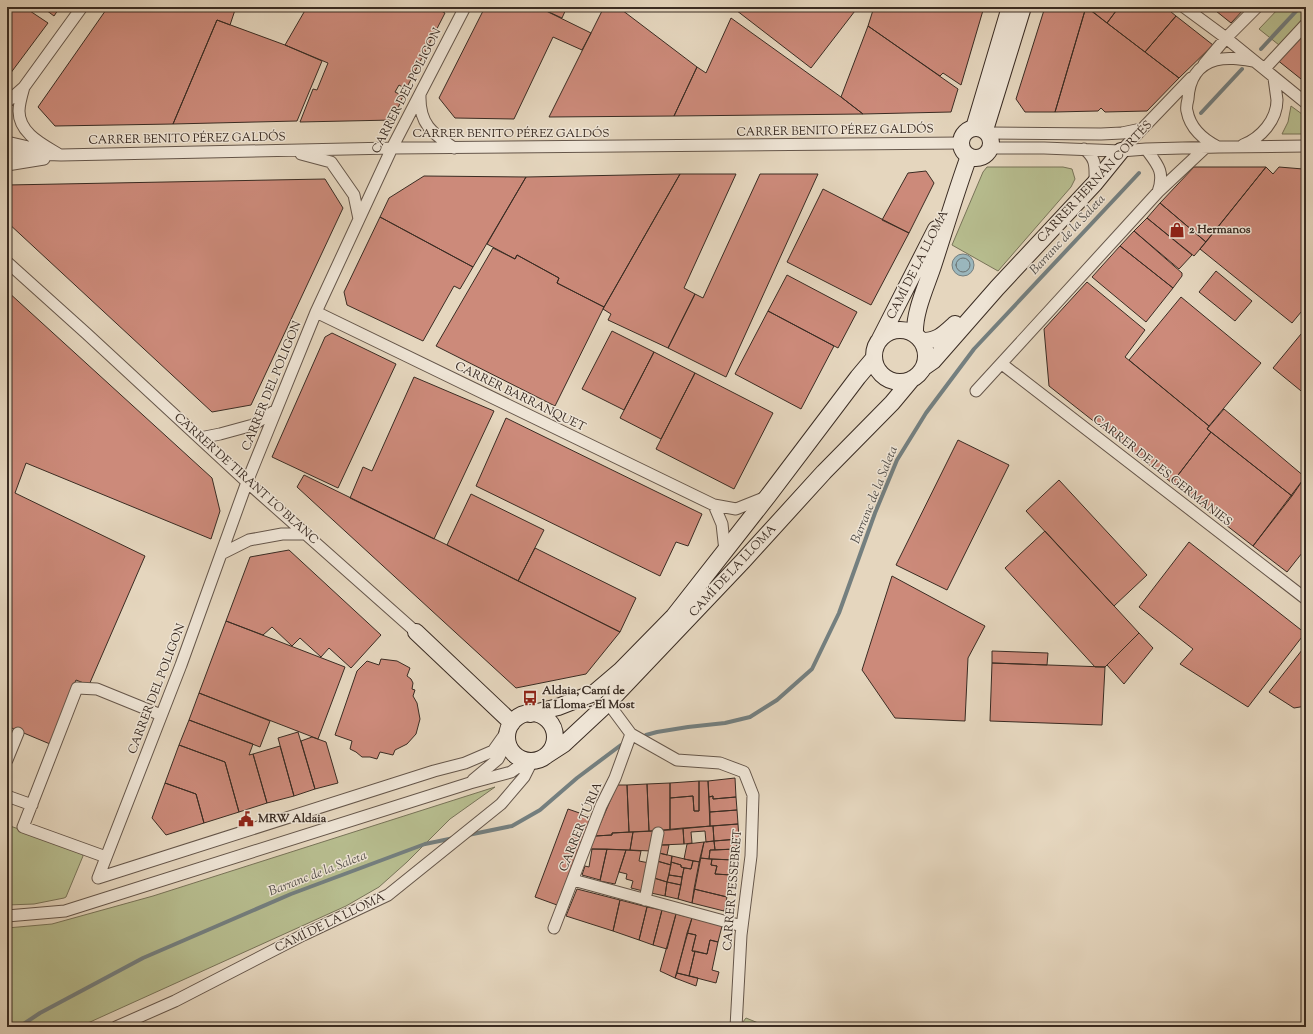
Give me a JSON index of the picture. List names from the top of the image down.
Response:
{
  "streets": {
    "street": [
      "CARRER DEL POLIGON",
      "CARRER BENITO PÉREZ GALDÓS",
      "CARRER HERNÁN CORTÉS",
      "CAMÍ DE LA LLOMA",
      "CARRER BARRANQUET",
      "CARRER DE LES GERMANIES",
      "CARRER DE TIRANT LO BLANC",
      "CARRER TÚRIA",
      "CARRER PESSEBRET"
    ]
  },
  "crossings": [
    ["CARRER DEL POLIGON", "CARRER BENITO PÉREZ GALDÓS"],
    ["CARRER DEL POLIGON", "CAMÍ DE LA LLOMA"],
    ["CARRER DEL POLIGON", "CARRER BARRANQUET"],
    ["CARRER DEL POLIGON", "CARRER DE TIRANT LO BLANC"],
    ["CARRER BENITO PÉREZ GALDÓS", "CAMÍ DE LA LLOMA"],
    ["CARRER HERNÁN CORTÉS", "CAMÍ DE LA LLOMA"],
    ["CAMÍ DE LA LLOMA", "CARRER BARRANQUET"],
    ["CAMÍ DE LA LLOMA", "CARRER DE TIRANT LO BLANC"],
    ["CAMÍ DE LA LLOMA", "CARRER PESSEBRET"],
    ["CARRER TÚRIA", "CARRER PESSEBRET"]
  ],
  "water": ["Barranc de la Saleta"],
  "places": {
    "shop": ["2 Hermanos"],
    "bus stop": ["Aldaia, Camí de la Lloma - El Most"],
    "public building": ["MRW Aldaia"]
  }
}
